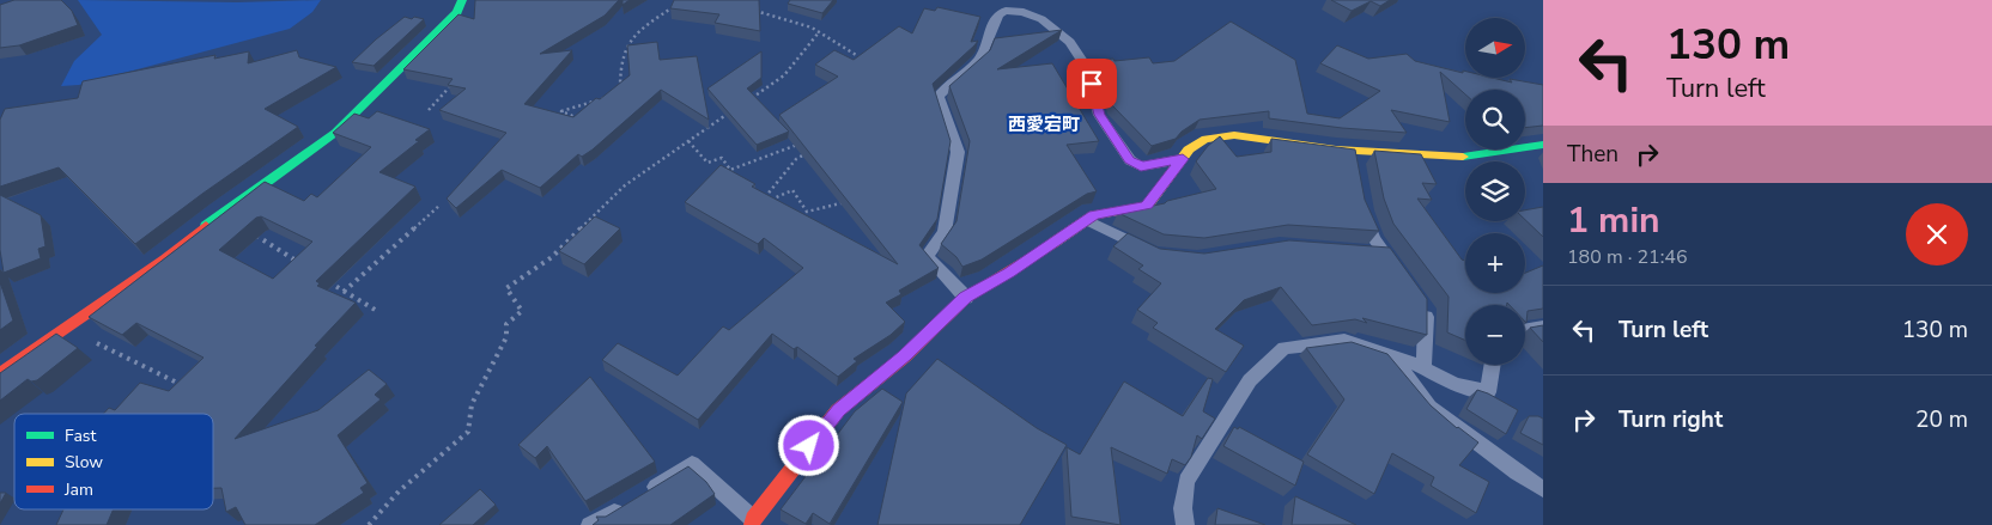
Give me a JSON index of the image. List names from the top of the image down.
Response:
{
  "districts": ["西愛宕町"],
  "legend": ["Fast", "Slow", "Jam"],
  "north": "right",
  "page": {
    "turn": ["130 m", "Turn left"],
    "map_buttons": ["+", "−"],
    "then": "Then",
    "heading": ["1 min", "180 m · 21:46"],
    "list": [
      {
        "name": "Turn left",
        "value": "130 m"
      },
      {
        "name": "Turn right",
        "value": "20 m"
      }
    ]
  }
}
